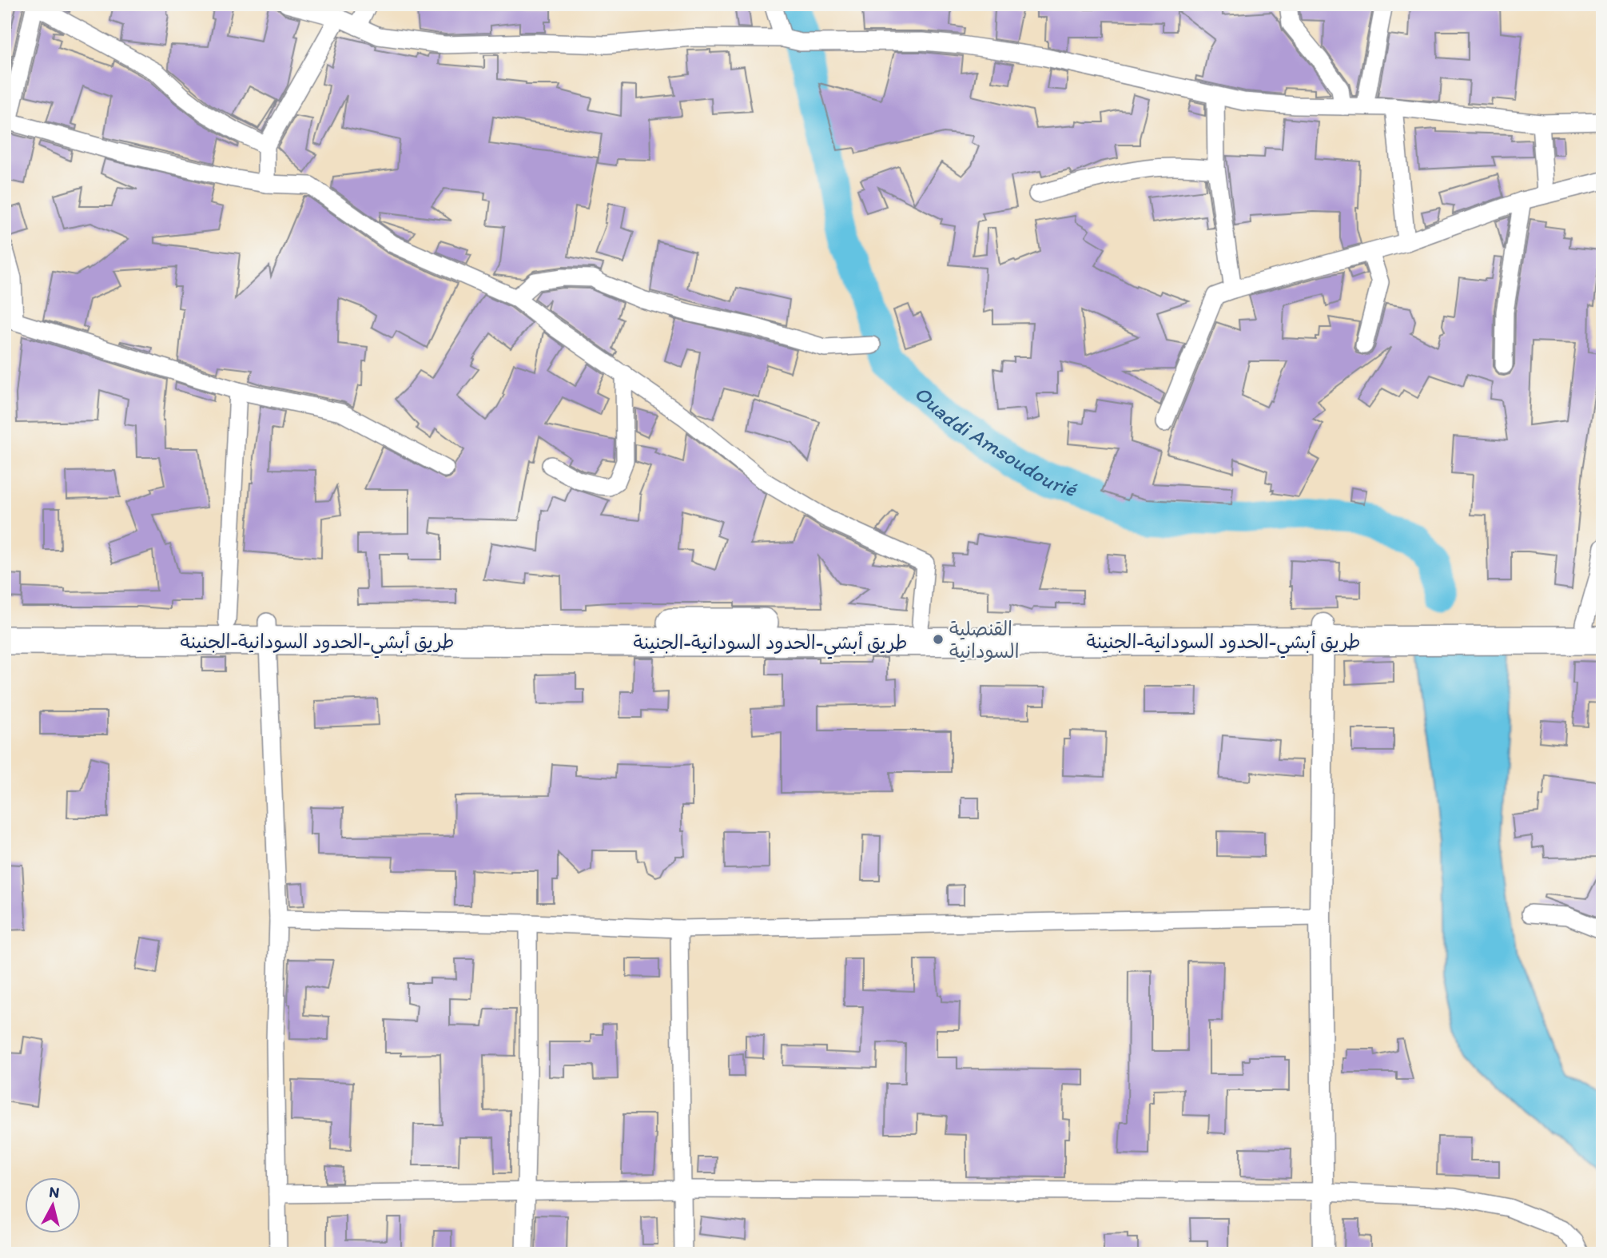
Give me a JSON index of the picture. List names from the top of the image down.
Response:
{
  "streets": {
    "highway": ["طريق أبشي-الحدود السودانية-الجنينة"]
  },
  "water": ["Ouaddi Amsoudourié"],
  "places": ["القنصلية السودانية"],
  "north": "top"
}
